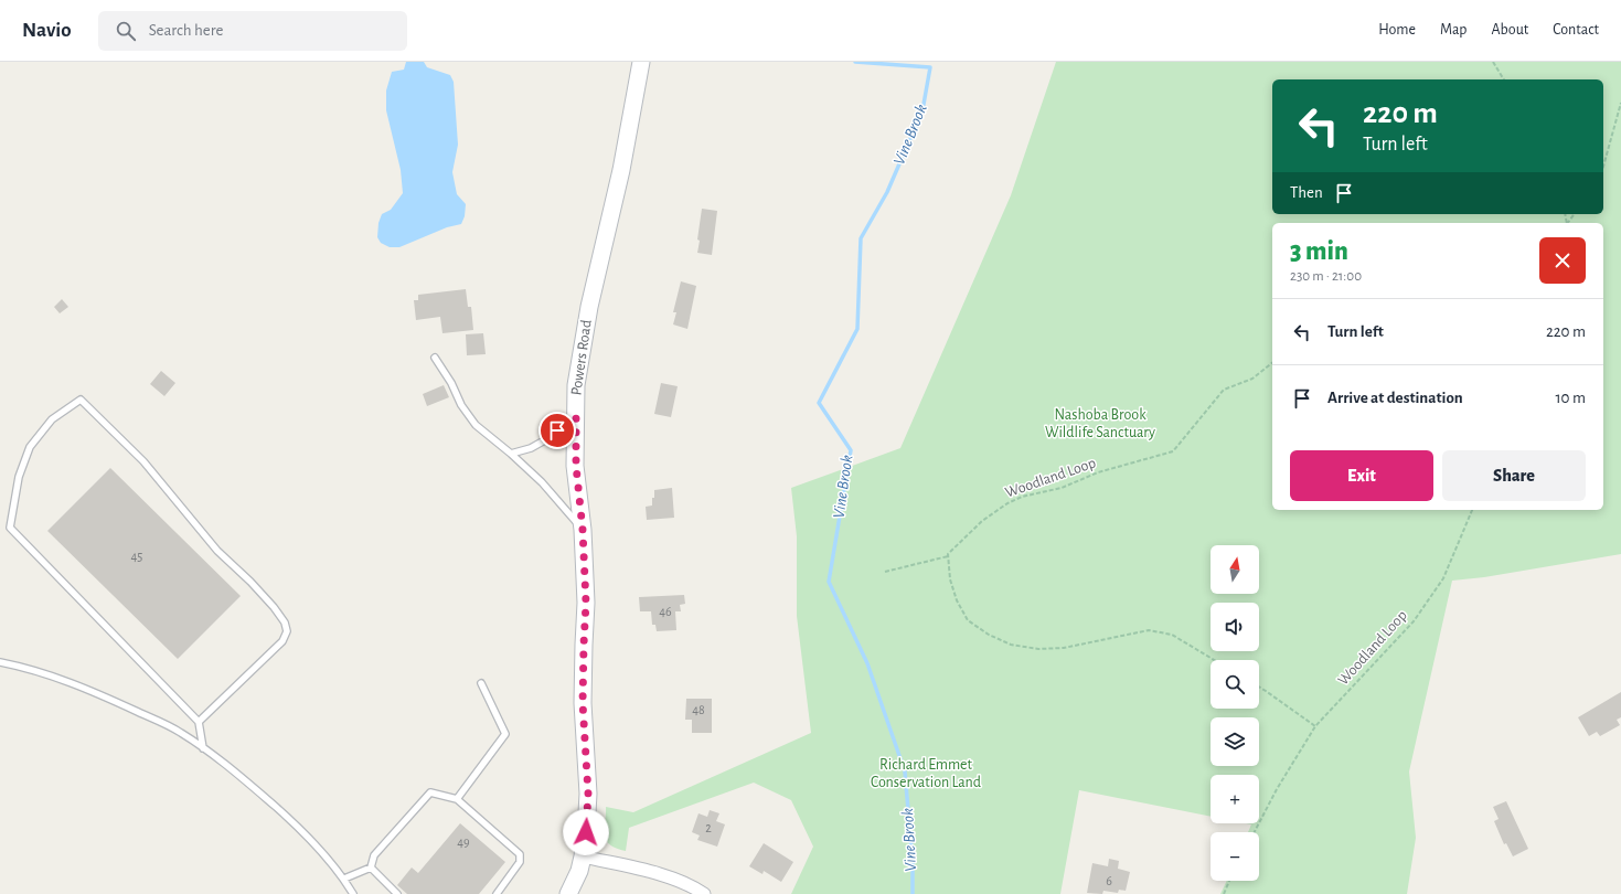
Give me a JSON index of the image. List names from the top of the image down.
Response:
{
  "streets": {
    "main road": ["Powers Road"],
    "path": ["Woodland Loop"]
  },
  "water": ["Vine Brook"],
  "parks": ["Nashoba Brook Wildlife Sanctuary", "Richard Emmet Conservation Land"],
  "house_numbers": [
    "45",
    "46",
    "48",
    "2",
    "49",
    "6"
  ],
  "north": "top",
  "page": {
    "header": "Navio",
    "search": "Search here",
    "nav": [
      "Home",
      "Map",
      "About",
      "Contact"
    ],
    "turn": ["220 m", "Turn left"],
    "then": "Then",
    "heading": ["3 min", "230 m · 21:00"],
    "list": [
      {
        "name": "Turn left",
        "value": "220 m"
      },
      {
        "name": "Arrive at destination",
        "value": "10 m"
      }
    ],
    "buttons": ["Exit", "Share"],
    "map_buttons": ["+", "−"]
  }
}
